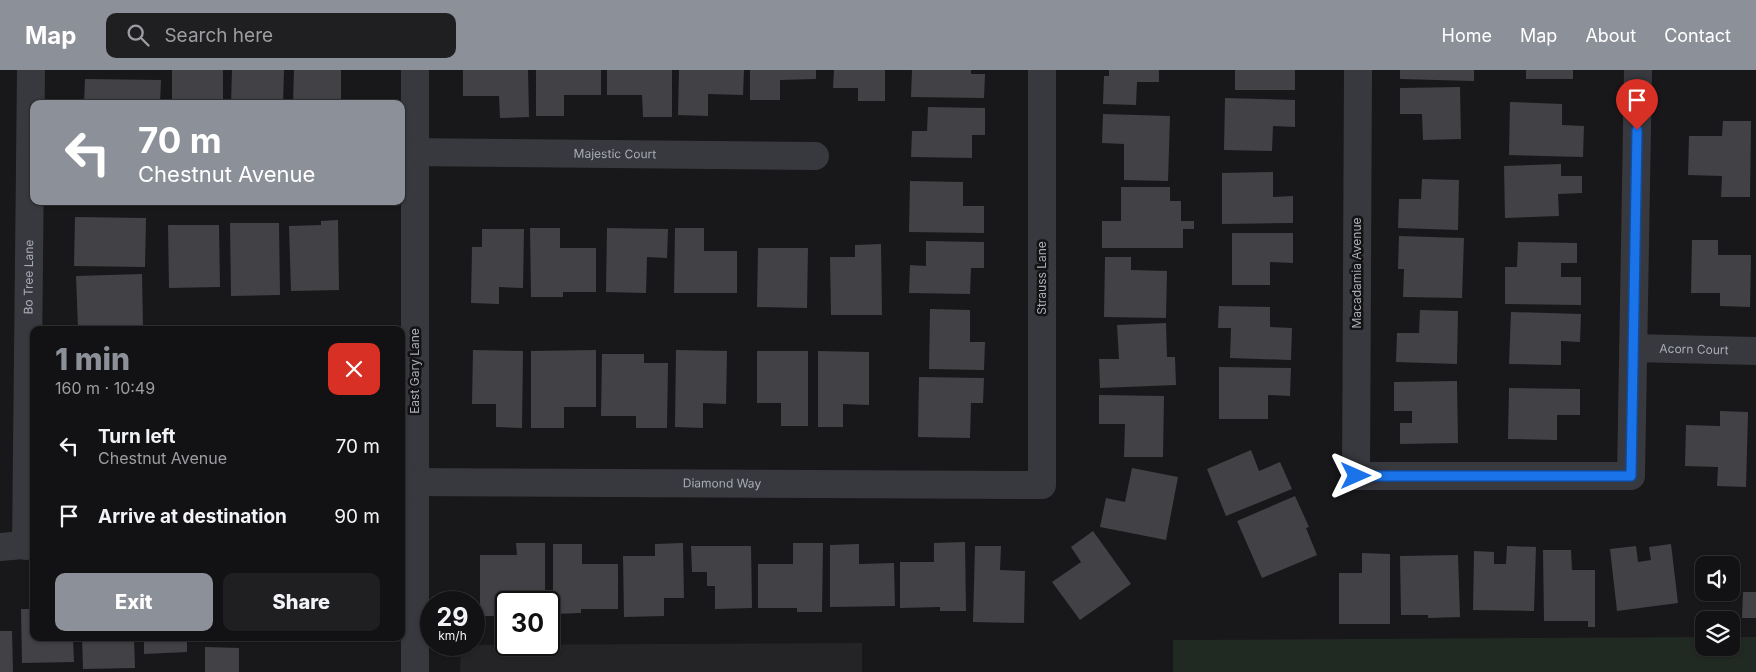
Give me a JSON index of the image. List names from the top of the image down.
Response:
{
  "streets": {
    "street": [
      "Majestic Court",
      "Macadamia Avenue",
      "Bo Tree Lane",
      "Strauss Lane",
      "Acorn Court",
      "East Gary Lane",
      "Diamond Way"
    ]
  },
  "crossings": [
    ["Majestic Court", "East Gary Lane"],
    ["Macadamia Avenue", "Acorn Court"],
    ["Strauss Lane", "Diamond Way"],
    ["East Gary Lane", "Diamond Way"]
  ],
  "page": {
    "header": "Map",
    "search": "Search here",
    "nav": [
      "Home",
      "Map",
      "About",
      "Contact"
    ],
    "turn": ["70 m", "Chestnut Avenue"],
    "heading": ["1 min", "160 m · 10:49"],
    "list": [
      {
        "name": "Turn left",
        "note": "Chestnut Avenue",
        "value": "70 m"
      },
      {
        "name": "Arrive at destination",
        "value": "90 m"
      }
    ],
    "buttons": ["Exit", "Share"],
    "speed": "29 km/h",
    "limit": "30"
  }
}
